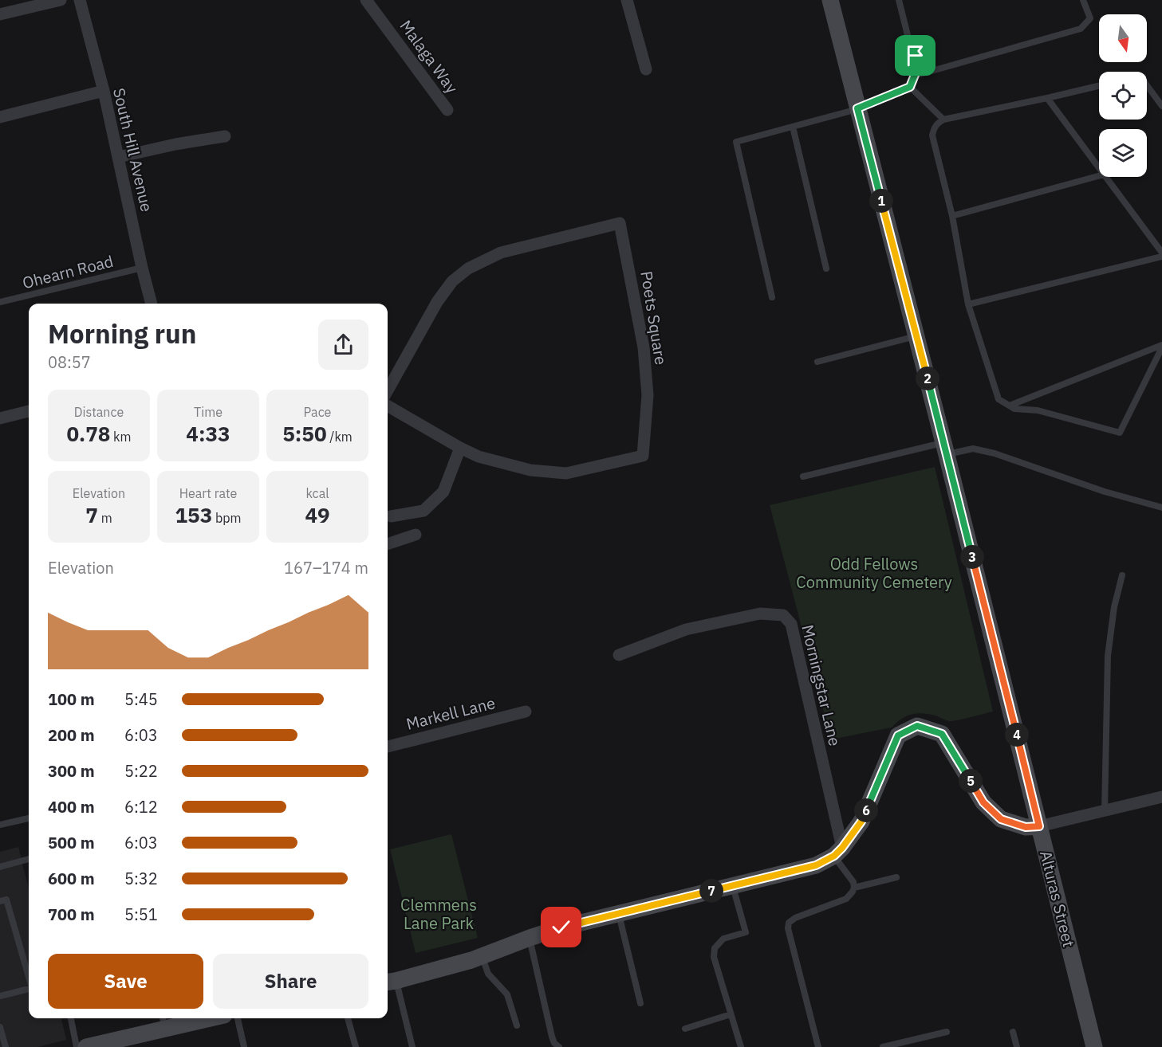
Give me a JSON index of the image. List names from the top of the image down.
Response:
{
  "streets": {
    "street": [
      "Malaga Way",
      "South Hill Avenue",
      "Poets Square",
      "Morningstar Lane",
      "Markell Lane",
      "Alturas Street"
    ],
    "lane": ["Ohearn Road"]
  },
  "crossings": [
    ["South Hill Avenue", "Ohearn Road"]
  ],
  "parks": ["Odd Fellows Community Cemetery", "Clemmens Lane Park"],
  "north": "bottom",
  "page": {
    "pins": [
      "1",
      "2",
      "3",
      "4",
      "5",
      "6",
      "7"
    ],
    "heading": ["Morning run", "08:57"],
    "stats": [
      ["Distance", "0.78 km"],
      ["Time", "4:33"],
      ["Pace", "5:50 /km"],
      ["Elevation", "7 m"],
      ["Heart rate", "153 bpm"],
      ["kcal", "49"]
    ],
    "chart": ["Elevation", "167–174 m"],
    "list": [
      {
        "name": "100 m",
        "note": "5:45"
      },
      {
        "name": "200 m",
        "note": "6:03"
      },
      {
        "name": "300 m",
        "note": "5:22"
      },
      {
        "name": "400 m",
        "note": "6:12"
      },
      {
        "name": "500 m",
        "note": "6:03"
      },
      {
        "name": "600 m",
        "note": "5:32"
      },
      {
        "name": "700 m",
        "note": "5:51"
      }
    ],
    "buttons": ["Save", "Share"]
  }
}
